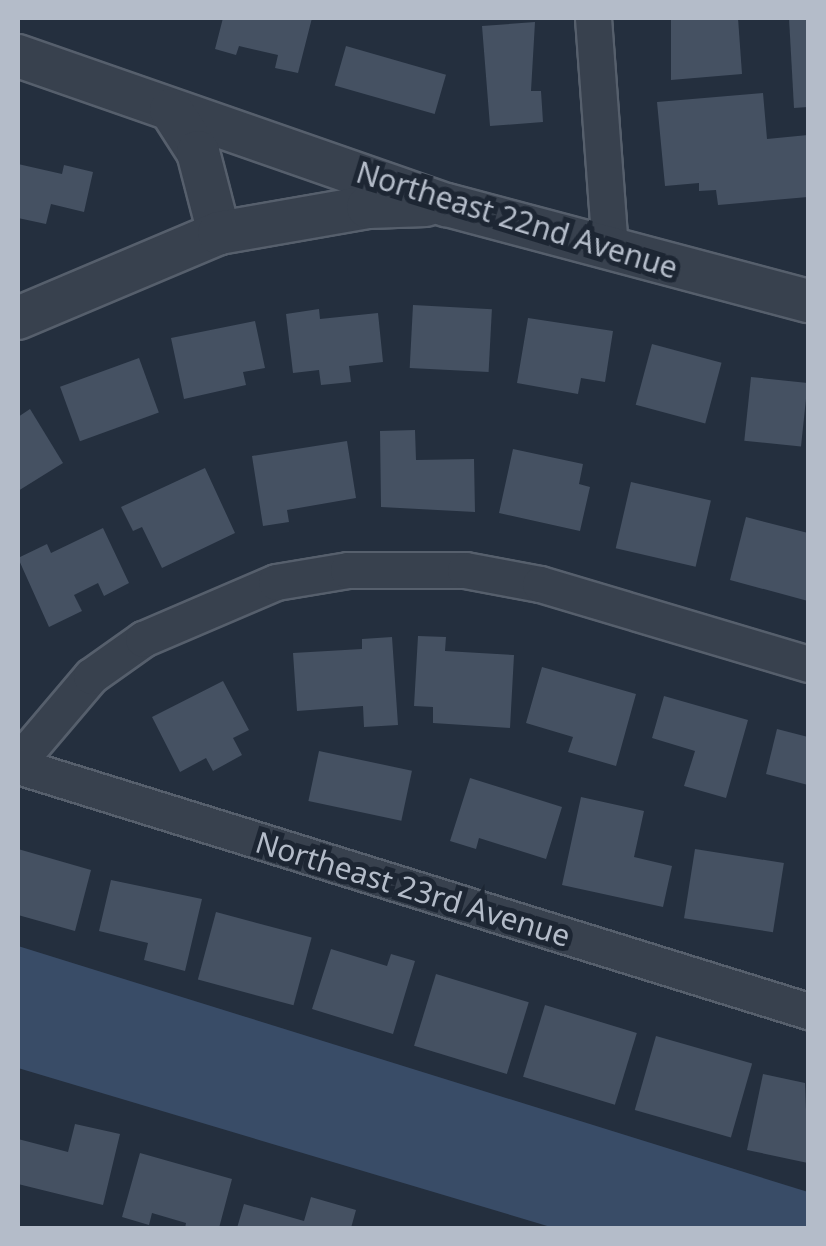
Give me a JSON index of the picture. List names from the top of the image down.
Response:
{
  "streets": {
    "street": ["Northeast 22nd Avenue", "Northeast 23rd Avenue"]
  }
}
